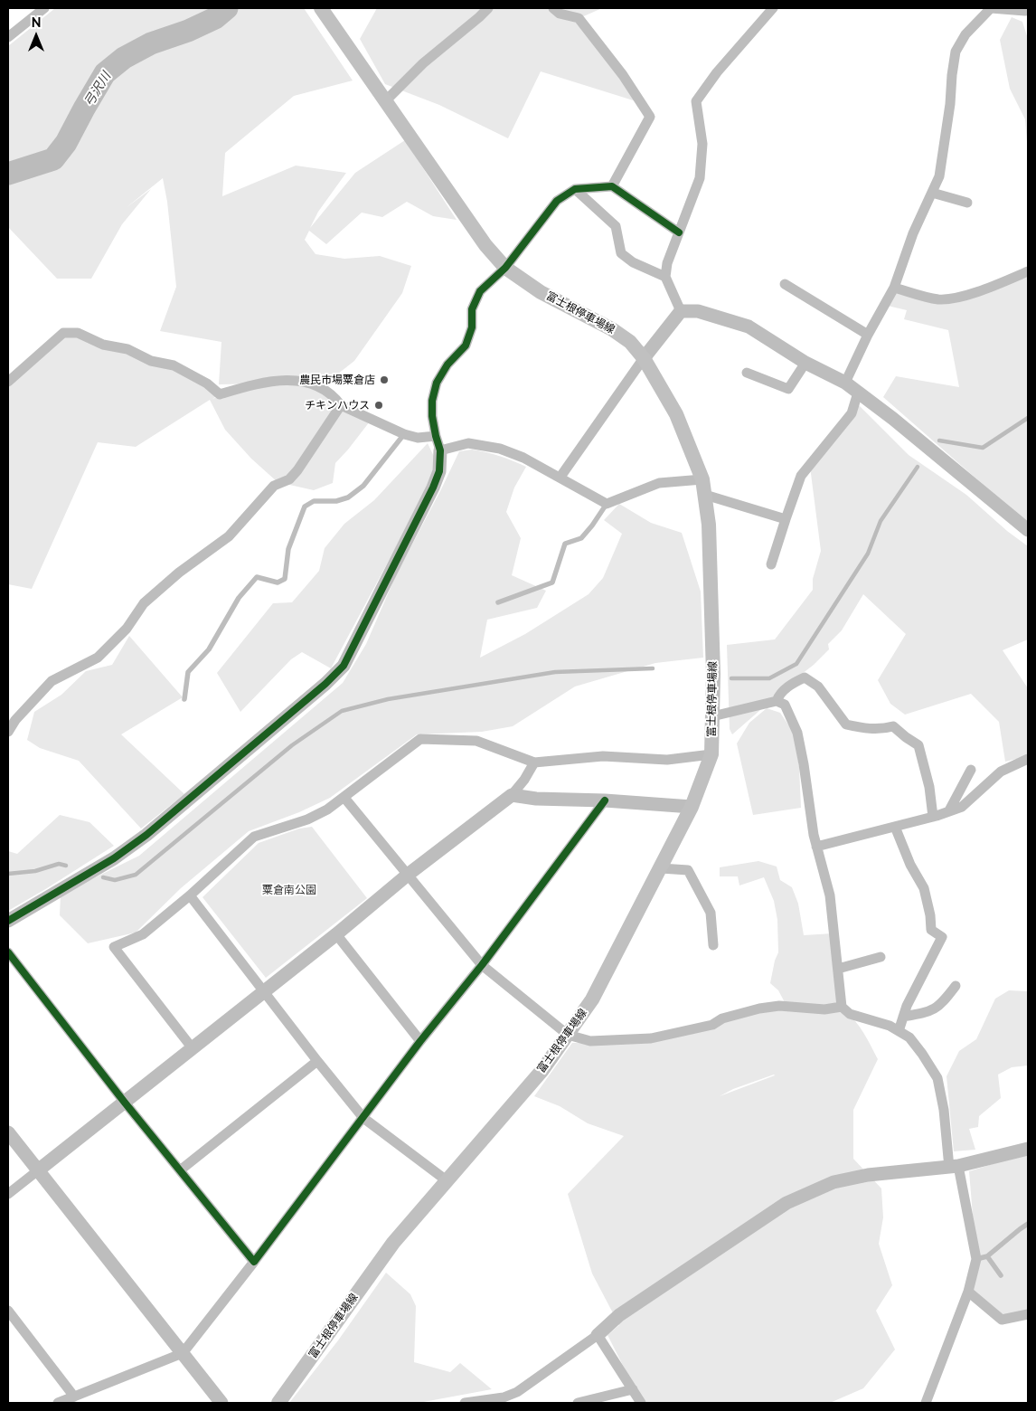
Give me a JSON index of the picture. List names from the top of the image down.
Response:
{
  "streets": {
    "main road": ["富士根停車場線"]
  },
  "water": ["弓沢川"],
  "parks": ["粟倉南公園"],
  "places": ["農民市場粟倉店", "チキンハウス"],
  "north": "top"
}
